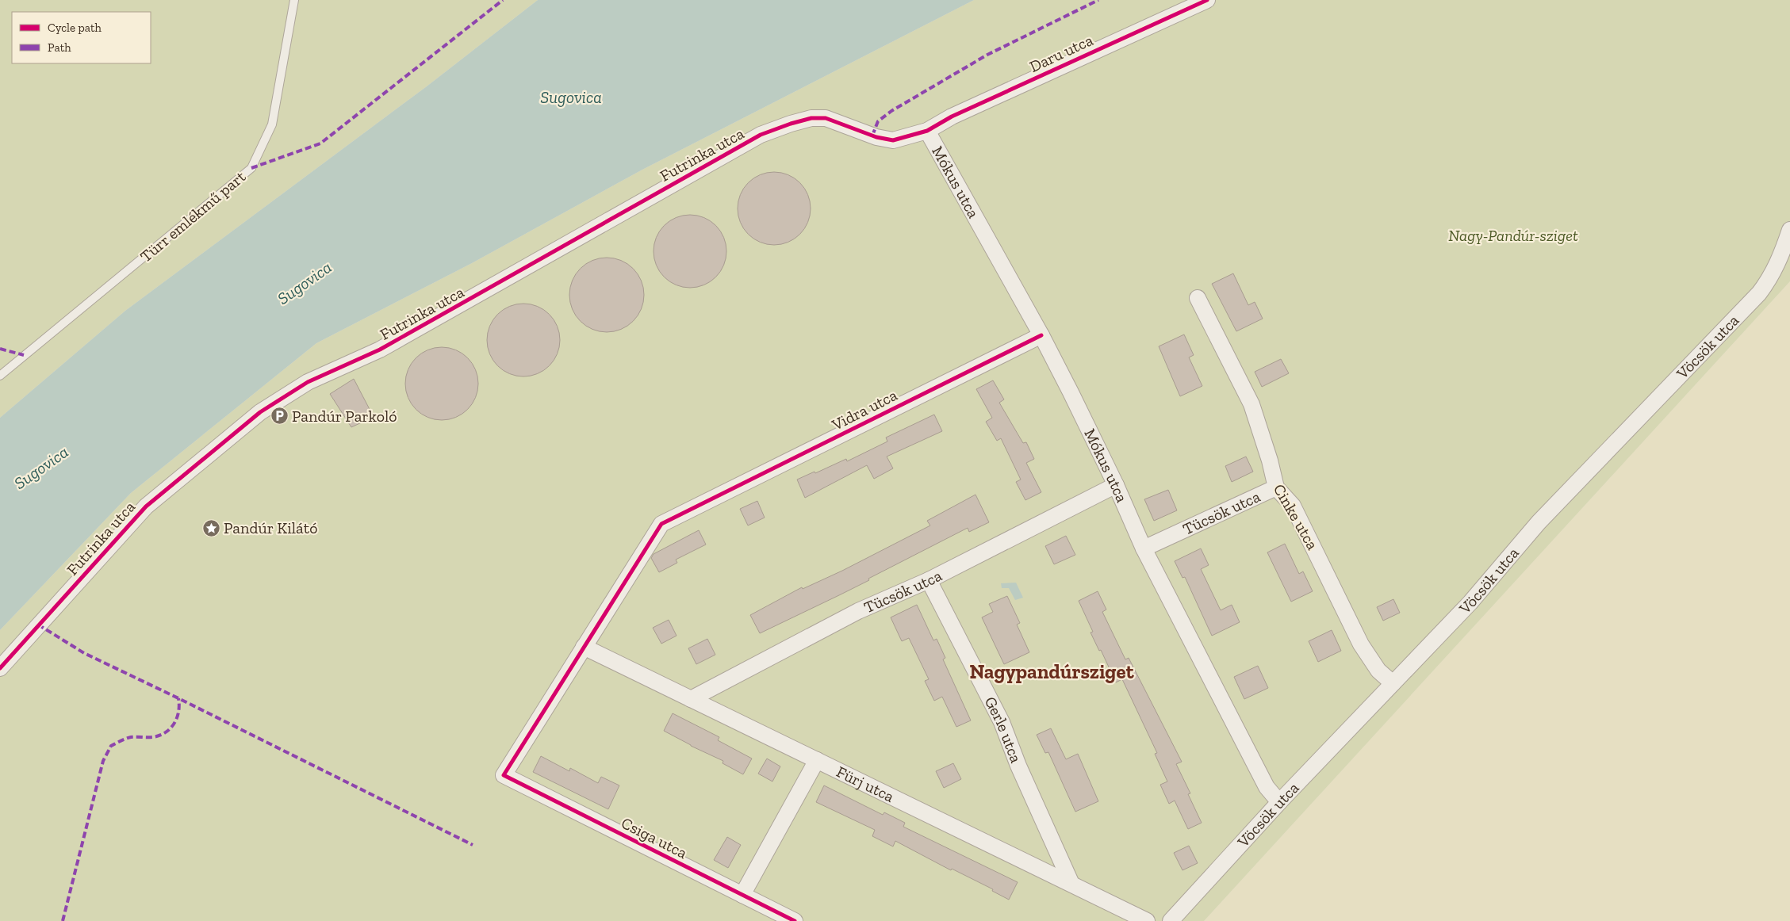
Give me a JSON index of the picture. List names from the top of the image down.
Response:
{
  "streets": {
    "street": [
      "Daru utca",
      "Futrinka utca",
      "Mókus utca",
      "Vöcsök utca",
      "Vidra utca",
      "Tücsök utca",
      "Cinke utca",
      "Gerle utca",
      "Fürj utca",
      "Csiga utca"
    ],
    "lane": ["Türr emlékmű part"]
  },
  "crossings": [
    ["Daru utca", "Futrinka utca"],
    ["Daru utca", "Mókus utca"],
    ["Futrinka utca", "Mókus utca"],
    ["Mókus utca", "Vöcsök utca"],
    ["Mókus utca", "Vidra utca"],
    ["Mókus utca", "Tücsök utca"],
    ["Vöcsök utca", "Cinke utca"],
    ["Vidra utca", "Fürj utca"],
    ["Vidra utca", "Csiga utca"],
    ["Tücsök utca", "Cinke utca"],
    ["Tücsök utca", "Gerle utca"],
    ["Tücsök utca", "Fürj utca"],
    ["Gerle utca", "Fürj utca"]
  ],
  "districts": ["Nagypandúrsziget"],
  "water": ["Sugovica"],
  "parks": ["Nagy-Pandúr-sziget"],
  "places": {
    "parking": ["Pandúr Parkoló"],
    "place": ["Pandúr Kilátó"]
  },
  "legend": ["Cycle path", "Path"]
}
